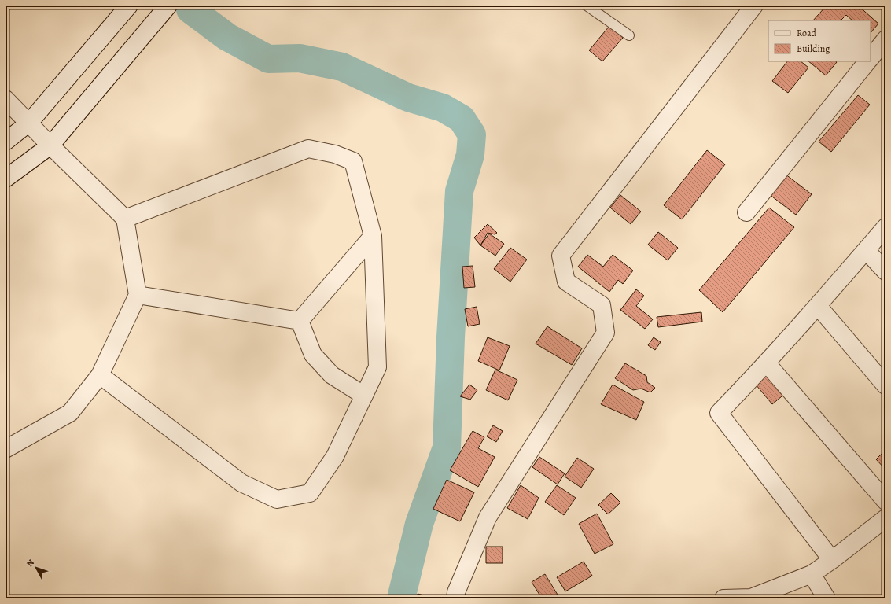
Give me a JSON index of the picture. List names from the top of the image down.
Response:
{
  "legend": ["Road", "Building"],
  "north": "top left"
}
